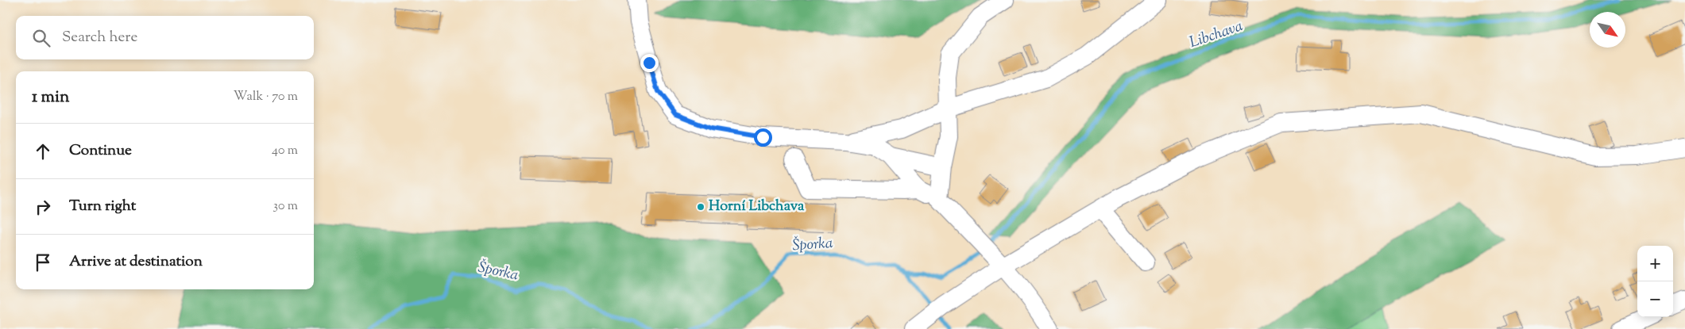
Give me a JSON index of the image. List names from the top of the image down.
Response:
{
  "water": ["Libchava", "Šporka"],
  "places": ["Horní Libchava"],
  "north": "bottom right",
  "page": {
    "search": "Search here",
    "heading": ["1 min", "Walk · 70 m"],
    "list": [
      ["Continue", "40 m"],
      ["Turn right", "30 m"],
      "Arrive at destination"
    ],
    "map_buttons": ["+", "−"]
  }
}
